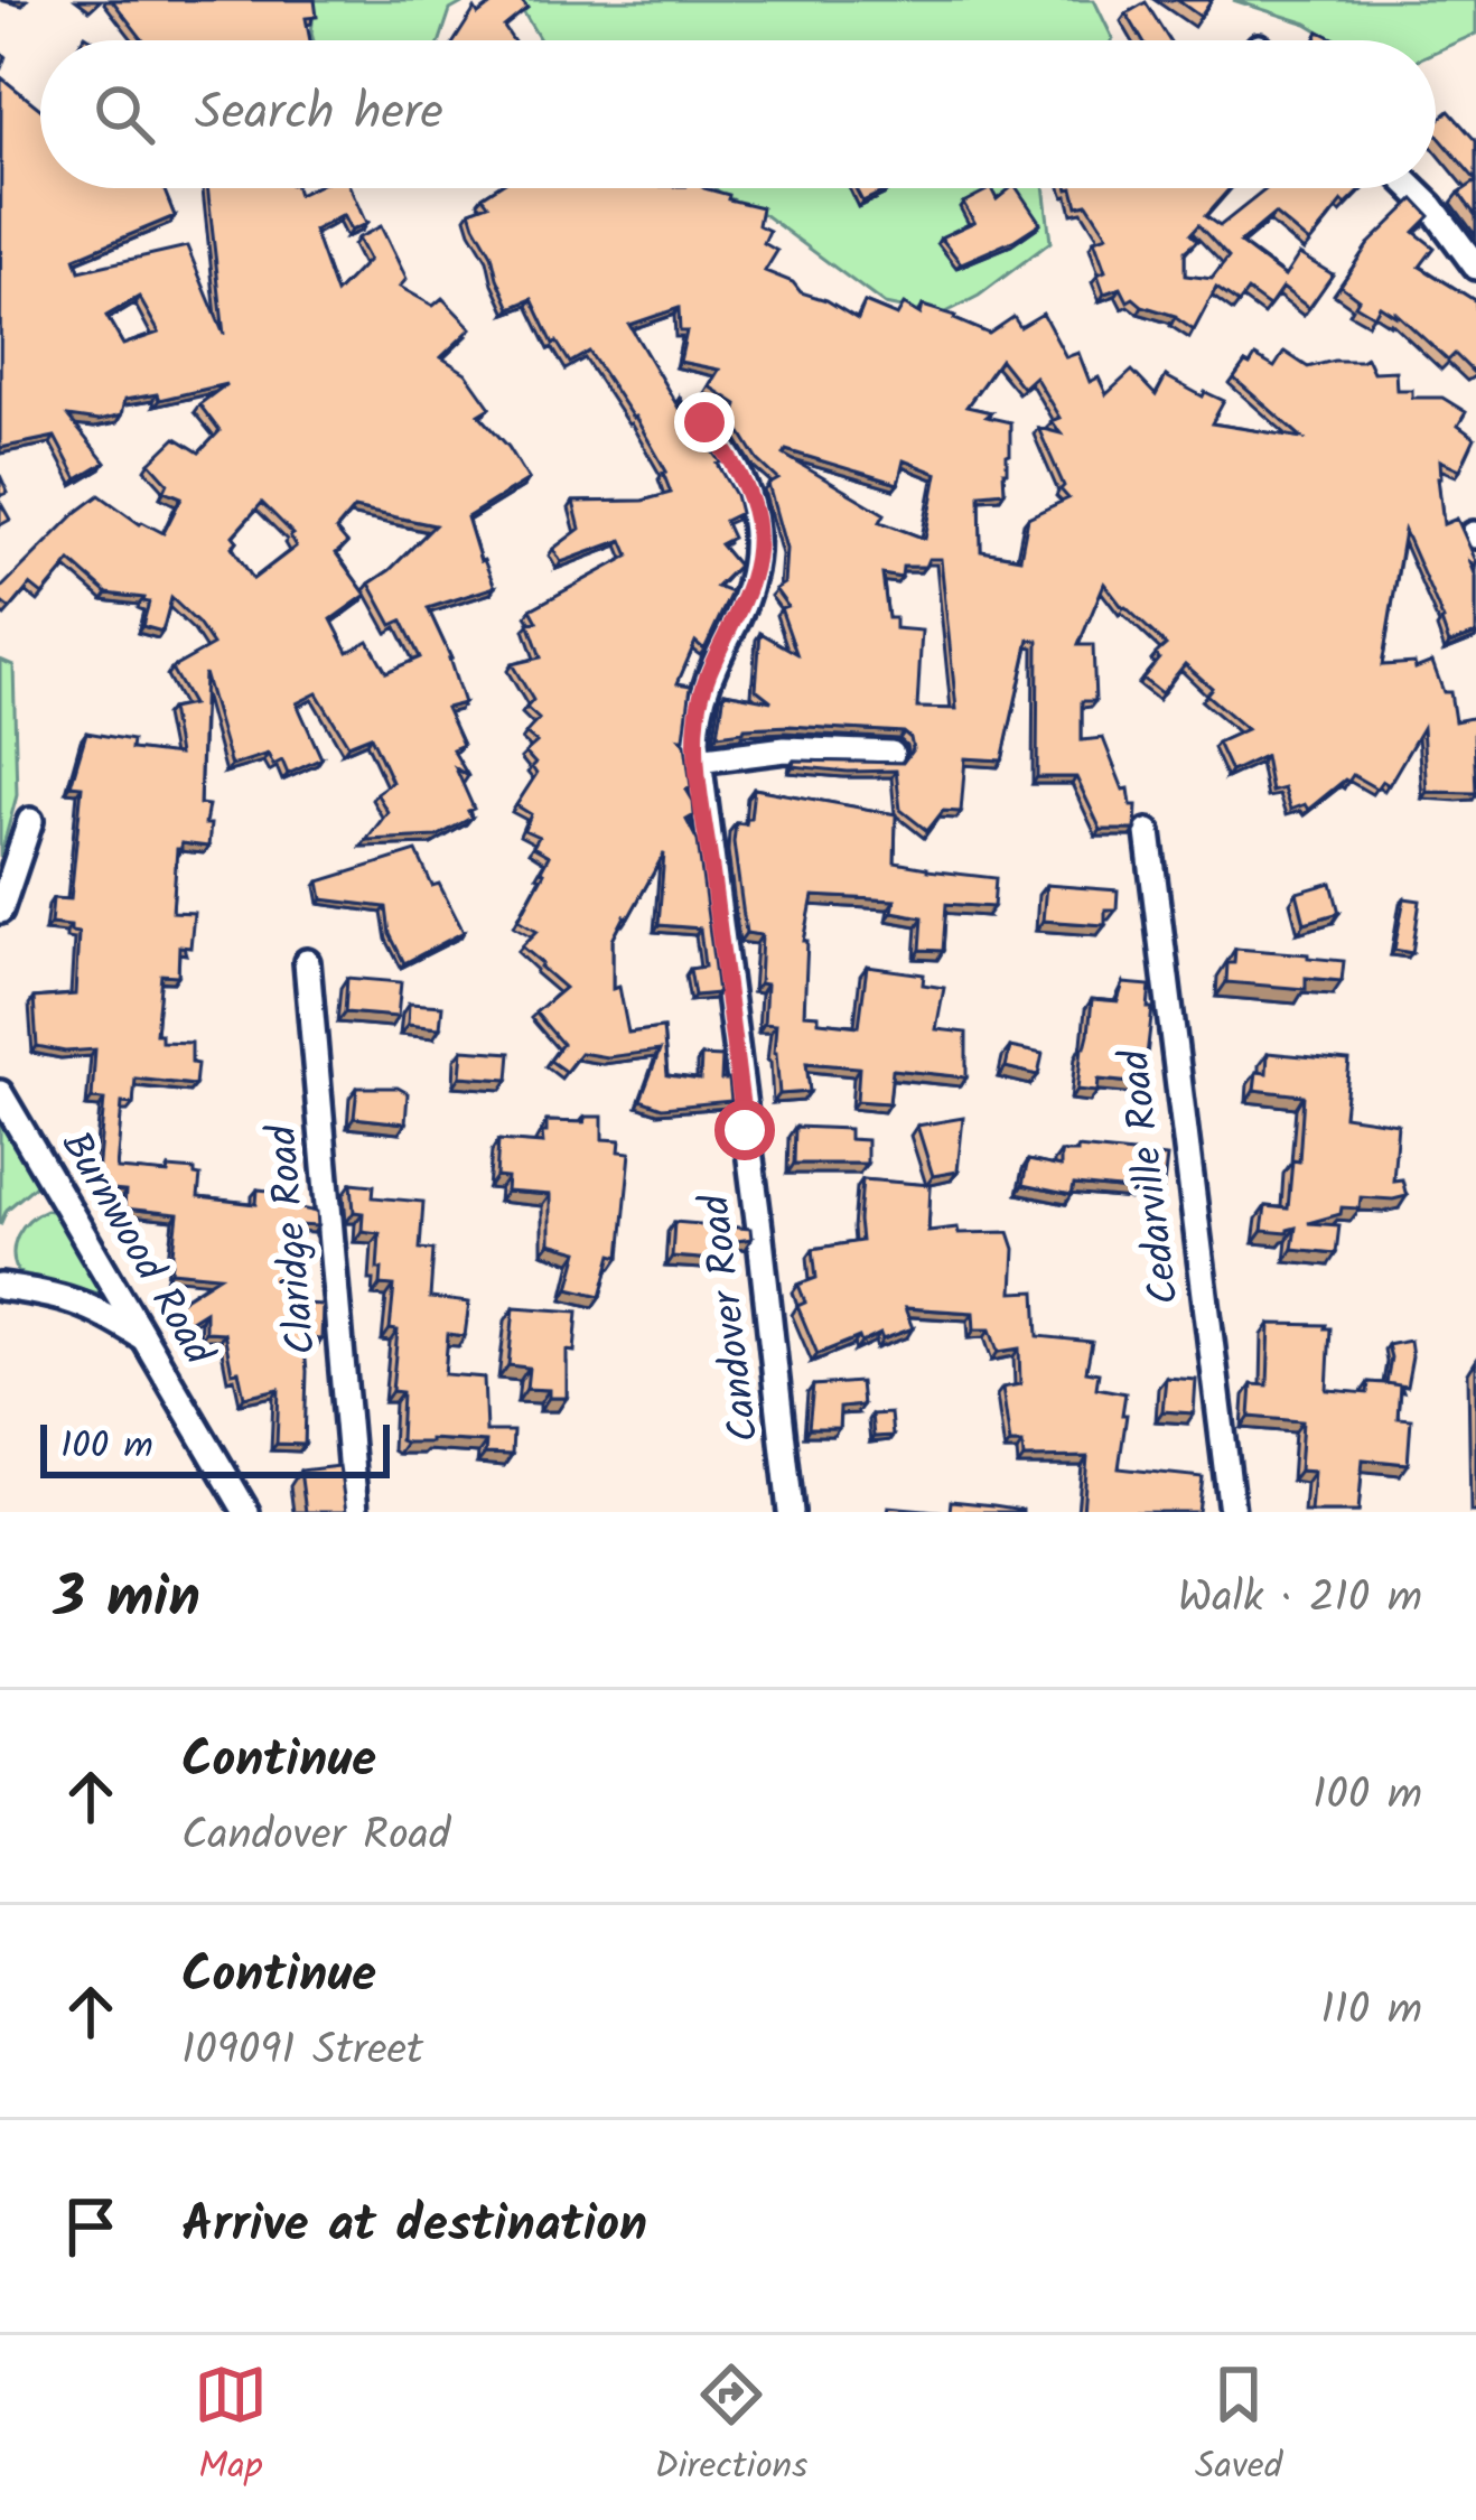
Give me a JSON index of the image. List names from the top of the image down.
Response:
{
  "streets": {
    "street": [
      "Cedarville Road",
      "Claridge Road",
      "Burnwood Road",
      "Candover Road"
    ]
  },
  "scale_bar": "100 m",
  "page": {
    "search": "Search here",
    "scale": "100 m",
    "heading": ["3 min", "Walk · 210 m"],
    "list": [
      ["Continue", "Candover Road", "100 m"],
      ["Continue", "109091 Street", "110 m"],
      "Arrive at destination"
    ],
    "nav": ["Map", "Directions", "Saved"]
  }
}
